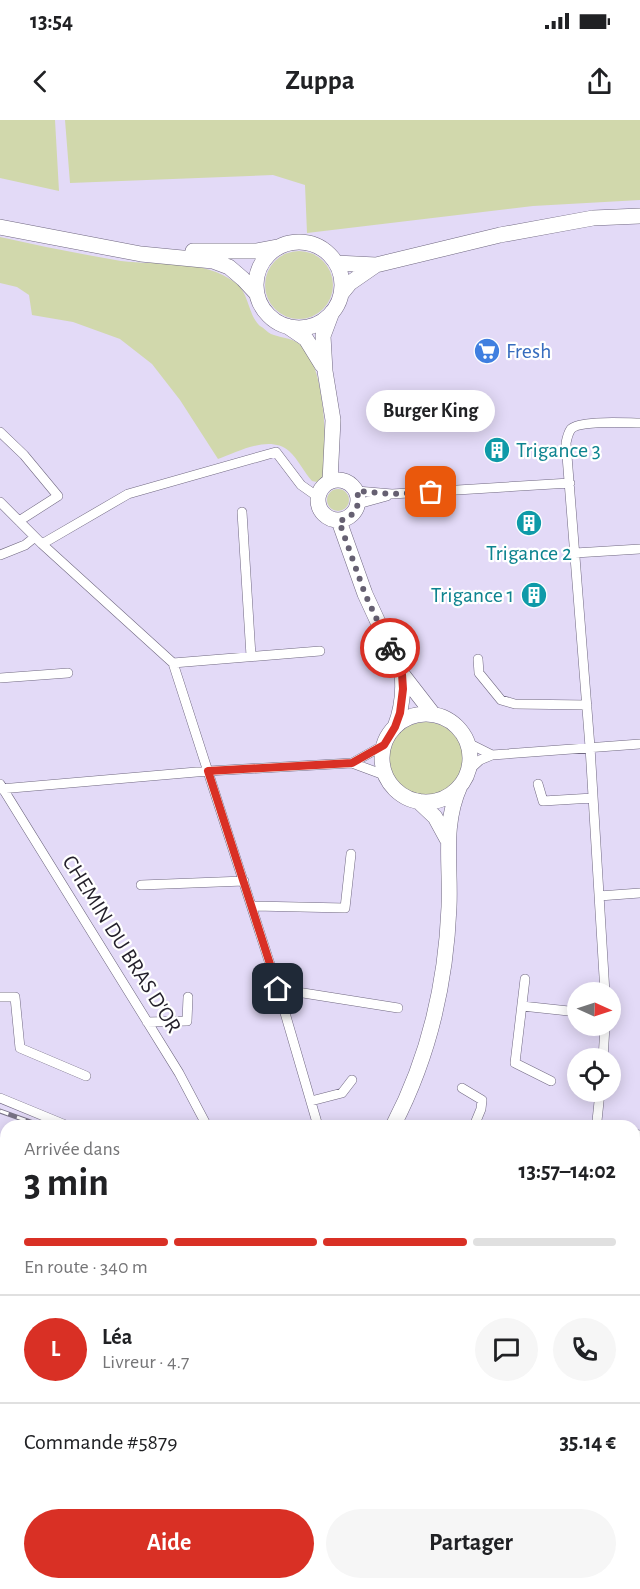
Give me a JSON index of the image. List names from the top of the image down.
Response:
{
  "streets": {
    "street": ["CHEMIN DU BRAS D'OR"]
  },
  "places": {
    "supermarket": ["Fresh"],
    "building": ["Trigance 3", "Trigance 2", "Trigance 1"],
    "other": ["Burger King"]
  },
  "north": "right",
  "page": {
    "status": "13:54",
    "header": "Zuppa",
    "bubble": "Burger King",
    "heading": ["3 min", "Arrivée dans", "13:57–14:02"],
    "panel": [
      "Léa",
      "Livreur · 4.7",
      "Commande #5879",
      "35.14 €"
    ],
    "bar": "En route · 340 m",
    "round": "L",
    "buttons": ["Aide", "Partager"]
  }
}
